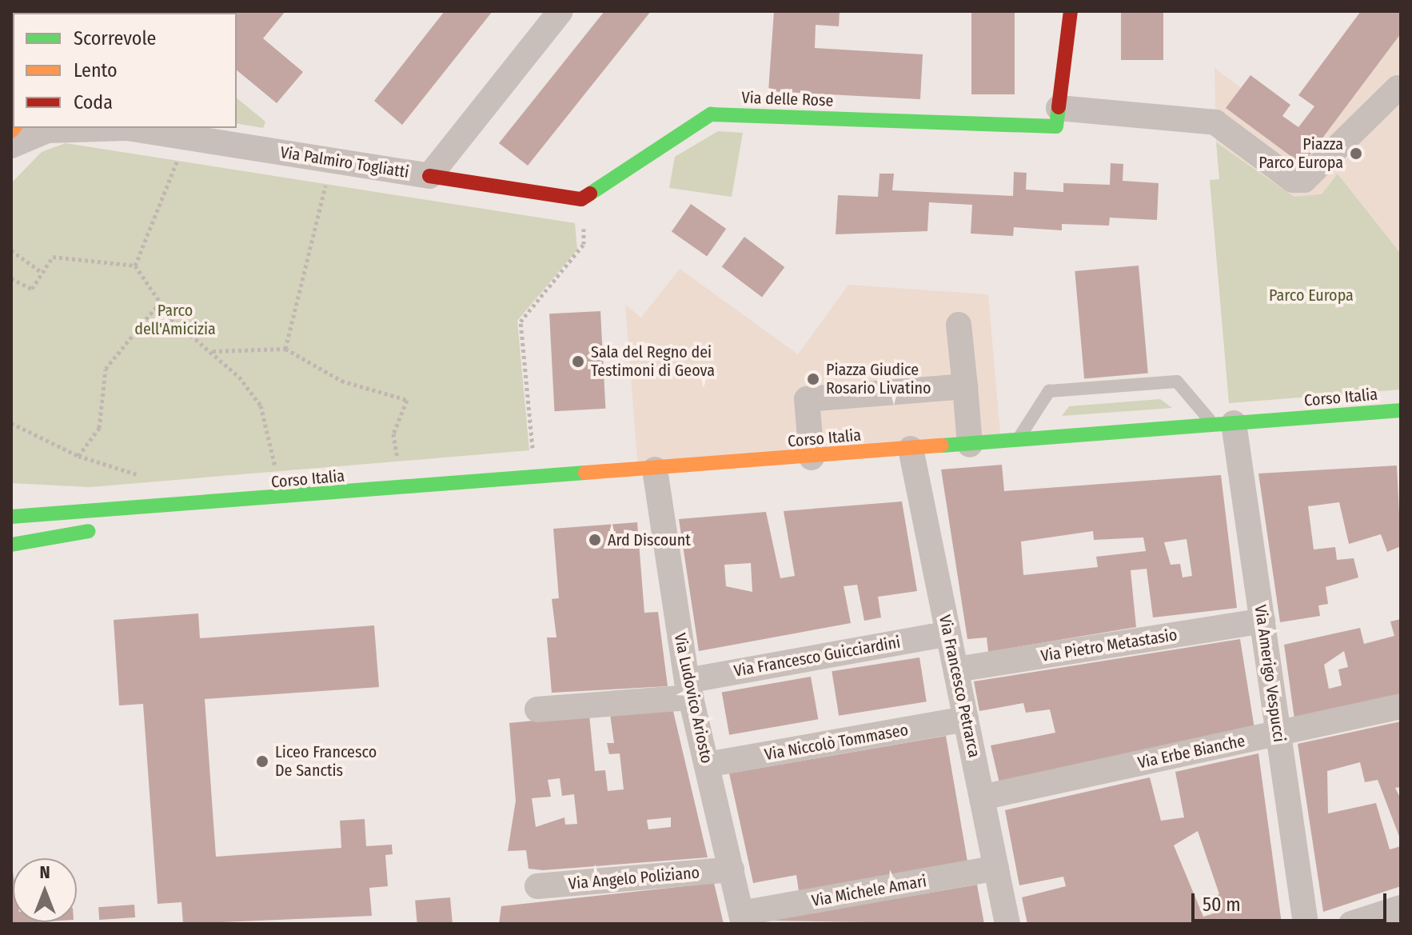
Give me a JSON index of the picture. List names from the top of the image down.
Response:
{
  "streets": {
    "main road": ["Via delle Rose", "Corso Italia"],
    "street": [
      "Via Palmiro Togliatti",
      "Via Pietro Metastasio",
      "Via Francesco Guicciardini",
      "Via Amerigo Vespucci",
      "Via Francesco Petrarca",
      "Via Ludovico Ariosto",
      "Via Niccolò Tommaseo",
      "Via Erbe Bianche",
      "Via Angelo Poliziano",
      "Via Michele Amari"
    ]
  },
  "crossings": [
    ["Corso Italia", "Via Amerigo Vespucci"],
    ["Corso Italia", "Via Francesco Petrarca"],
    ["Corso Italia", "Via Ludovico Ariosto"],
    ["Via Pietro Metastasio", "Via Amerigo Vespucci"],
    ["Via Pietro Metastasio", "Via Francesco Petrarca"],
    ["Via Francesco Guicciardini", "Via Francesco Petrarca"],
    ["Via Francesco Guicciardini", "Via Ludovico Ariosto"],
    ["Via Amerigo Vespucci", "Via Erbe Bianche"],
    ["Via Francesco Petrarca", "Via Niccolò Tommaseo"],
    ["Via Francesco Petrarca", "Via Erbe Bianche"],
    ["Via Francesco Petrarca", "Via Michele Amari"],
    ["Via Ludovico Ariosto", "Via Niccolò Tommaseo"],
    ["Via Ludovico Ariosto", "Via Angelo Poliziano"],
    ["Via Ludovico Ariosto", "Via Michele Amari"]
  ],
  "parks": ["Parco Europa", "Parco dell'Amicizia"],
  "places": [
    "Piazza Parco Europa",
    "Sala del Regno dei Testimoni di Geova",
    "Piazza Giudice Rosario Livatino",
    "Ard Discount",
    "Liceo Francesco De Sanctis"
  ],
  "legend": ["Scorrevole", "Lento", "Coda"],
  "scale_bar": "50 m",
  "north": "top"
}
